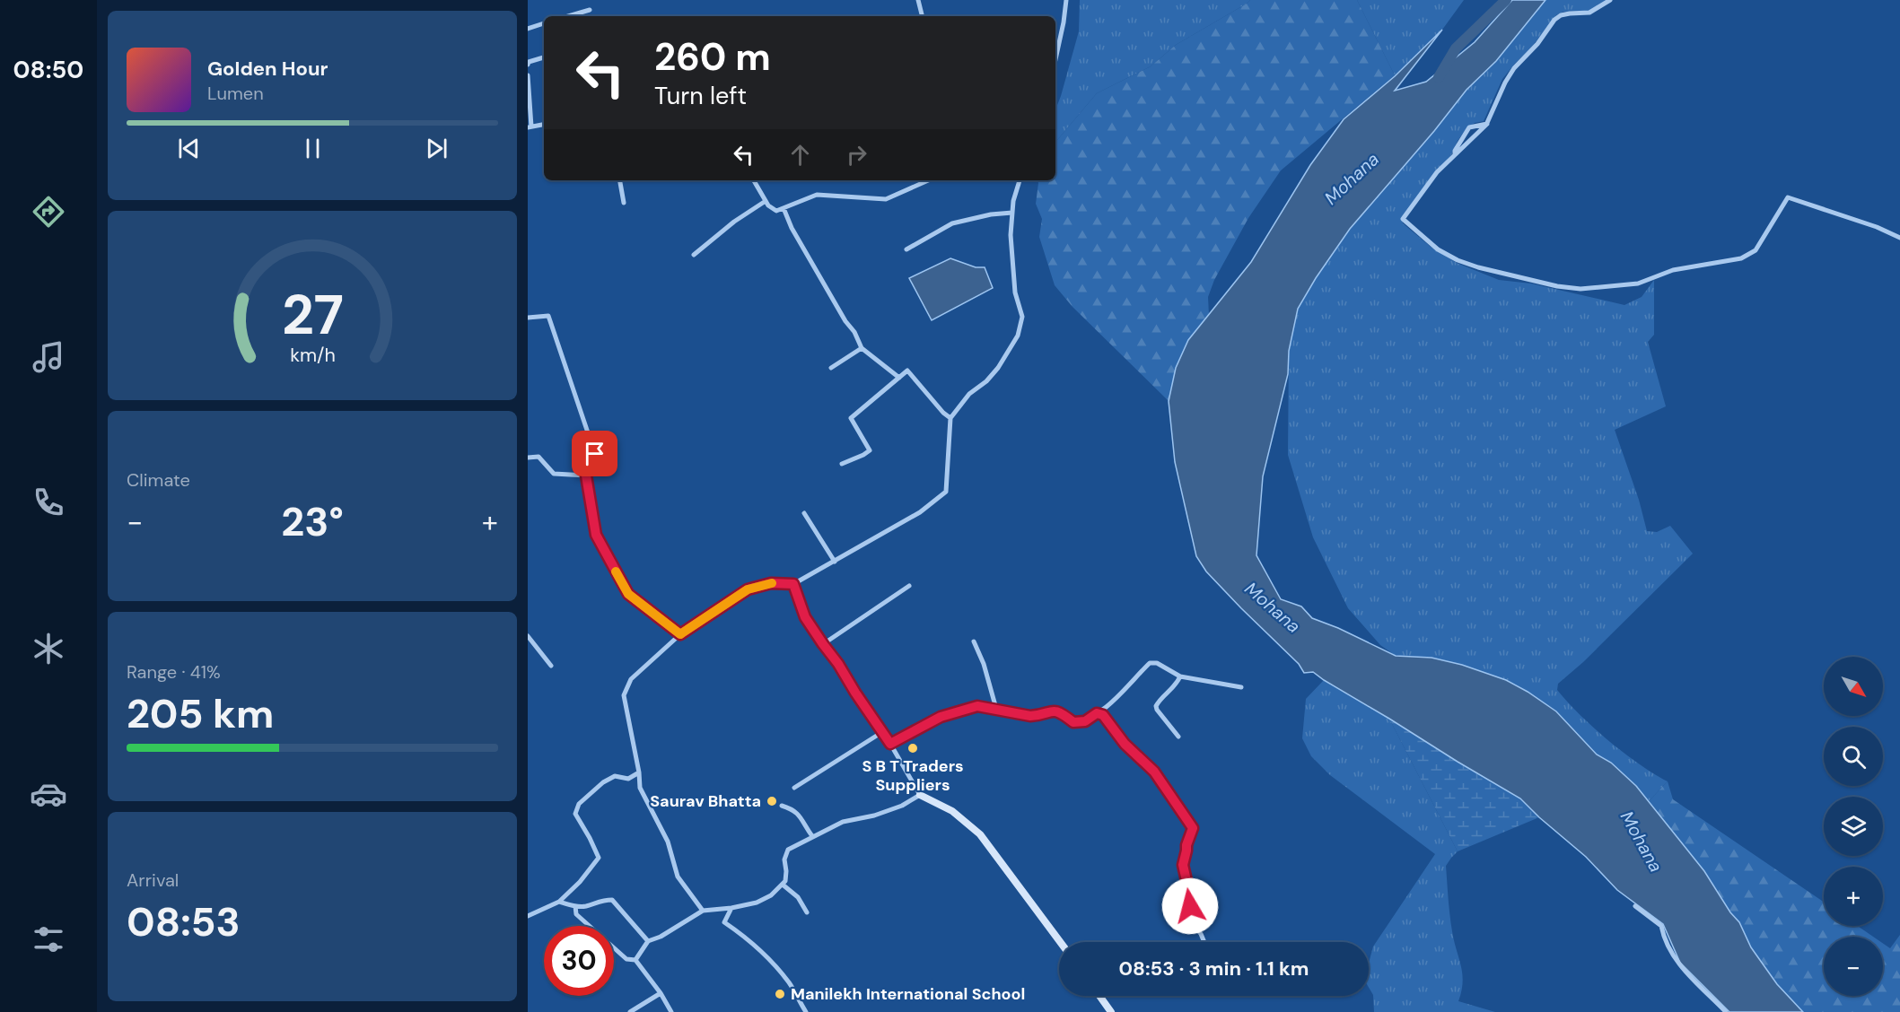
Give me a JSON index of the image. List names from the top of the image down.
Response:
{
  "water": ["Mohana"],
  "places": ["S B T Traders Suppliers", "Saurav Bhatta", "Manilekh International School"],
  "north": "bottom right",
  "page": {
    "tabs": "08:50",
    "turn": ["260 m", "Turn left"],
    "song": ["Golden Hour", "Lumen"],
    "tile": [
      "Climate",
      ["Range · 41%", "205 km"],
      ["Arrival", "08:53"]
    ],
    "heat": ["−", "23°", "+"],
    "map_buttons": ["+", "−"],
    "limit": "30",
    "trip": "08:53 · 3 min · 1.1 km",
    "gauge": ["27", "km/h"]
  }
}
